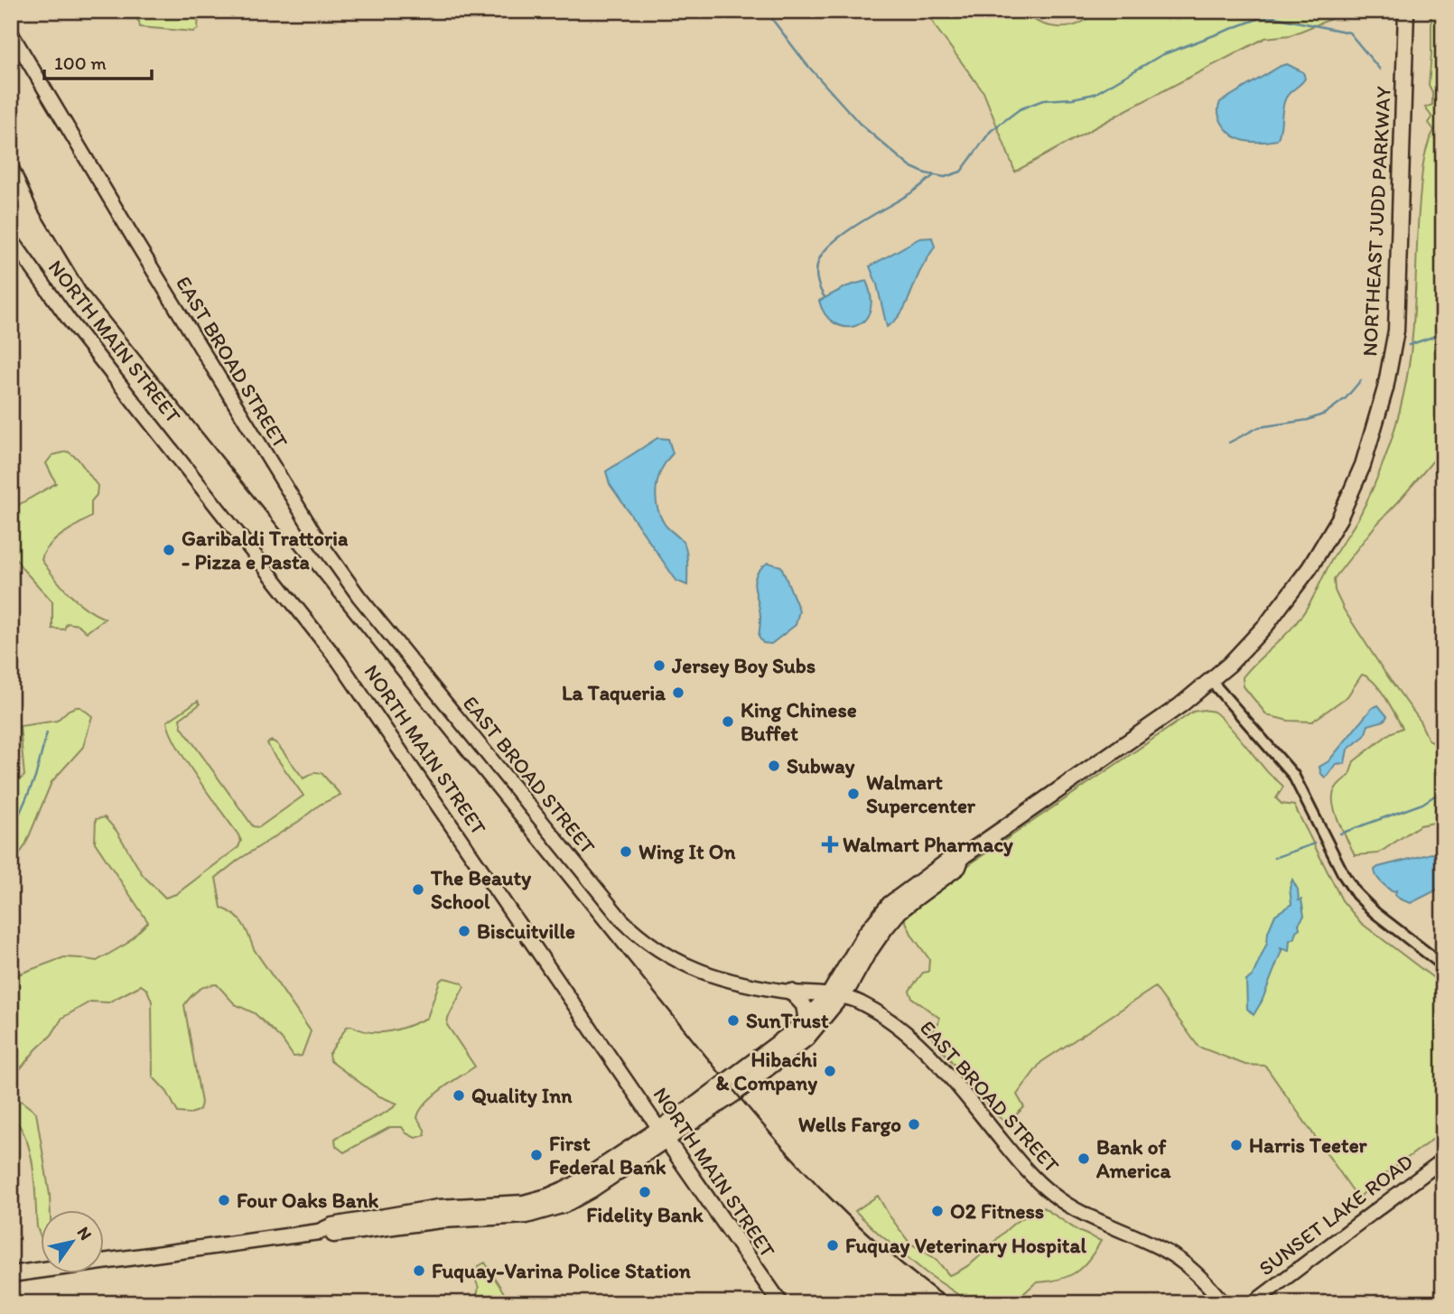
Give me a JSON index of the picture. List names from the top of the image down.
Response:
{
  "streets": {
    "highway": ["NORTHEAST JUDD PARKWAY", "NORTH MAIN STREET"],
    "main road": ["EAST BROAD STREET", "SUNSET LAKE ROAD"]
  },
  "crossings": [
    ["NORTHEAST JUDD PARKWAY", "NORTH MAIN STREET"],
    ["NORTHEAST JUDD PARKWAY", "EAST BROAD STREET"]
  ],
  "places": {
    "other": [
      "Garibaldi Trattoria - Pizza e Pasta",
      "Jersey Boy Subs",
      "La Taqueria",
      "King Chinese Buffet",
      "Subway",
      "Walmart Supercenter",
      "Wing It On",
      "The Beauty School",
      "Biscuitville",
      "SunTrust",
      "Hibachi & Company",
      "Quality Inn",
      "Wells Fargo",
      "Harris Teeter",
      "First Federal Bank",
      "Bank of America",
      "Fidelity Bank",
      "Four Oaks Bank",
      "O2 Fitness",
      "Fuquay Veterinary Hospital",
      "Fuquay-Varina Police Station"
    ],
    "health": ["Walmart Pharmacy"]
  },
  "scale_bar": "100 m",
  "north": "top right"
}
